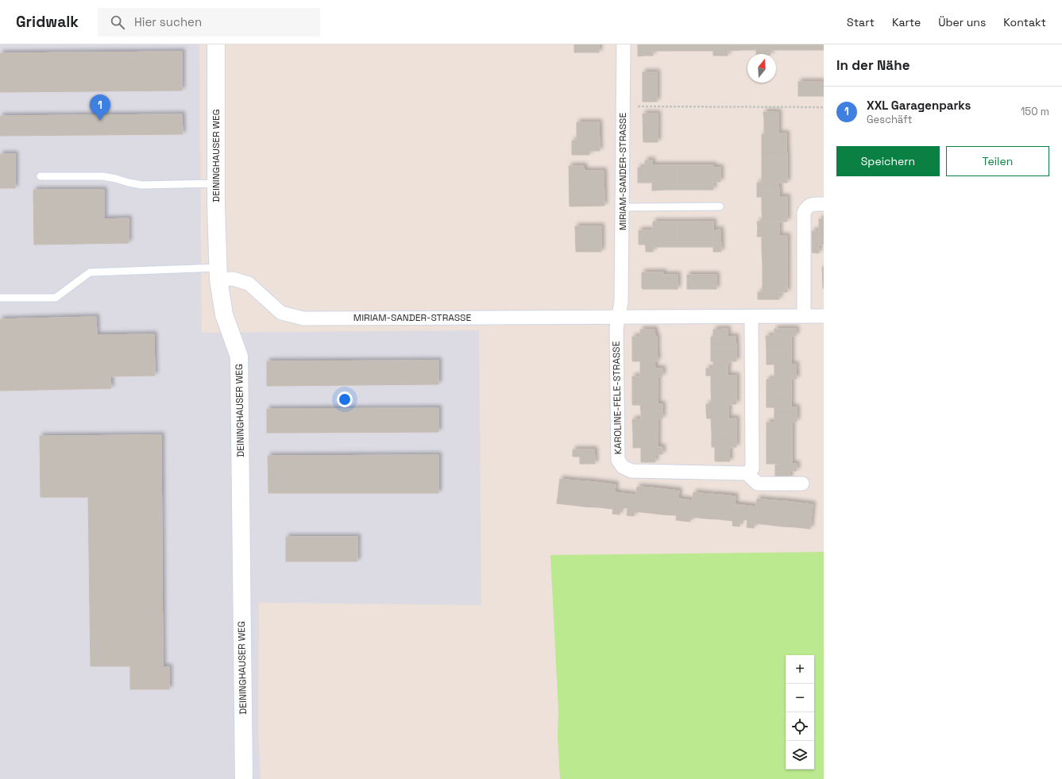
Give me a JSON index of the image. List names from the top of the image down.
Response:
{
  "streets": {
    "street": ["DEININGHAUSER WEG", "MIRIAM-SANDER-STRASSE", "KAROLINE-FELE-STRASSE"]
  },
  "crossings": [
    ["DEININGHAUSER WEG", "MIRIAM-SANDER-STRASSE"],
    ["MIRIAM-SANDER-STRASSE", "KAROLINE-FELE-STRASSE"]
  ],
  "north": "top",
  "page": {
    "header": "Gridwalk",
    "search": "Hier suchen",
    "nav": [
      "Start",
      "Karte",
      "Über uns",
      "Kontakt"
    ],
    "heading": "In der Nähe",
    "list": [
      {
        "mark": "1",
        "name": "XXL Garagenparks",
        "note": "Geschäft",
        "value": "150 m"
      }
    ],
    "pins": "1",
    "buttons": ["Speichern", "Teilen"],
    "map_buttons": ["+", "−"]
  }
}
